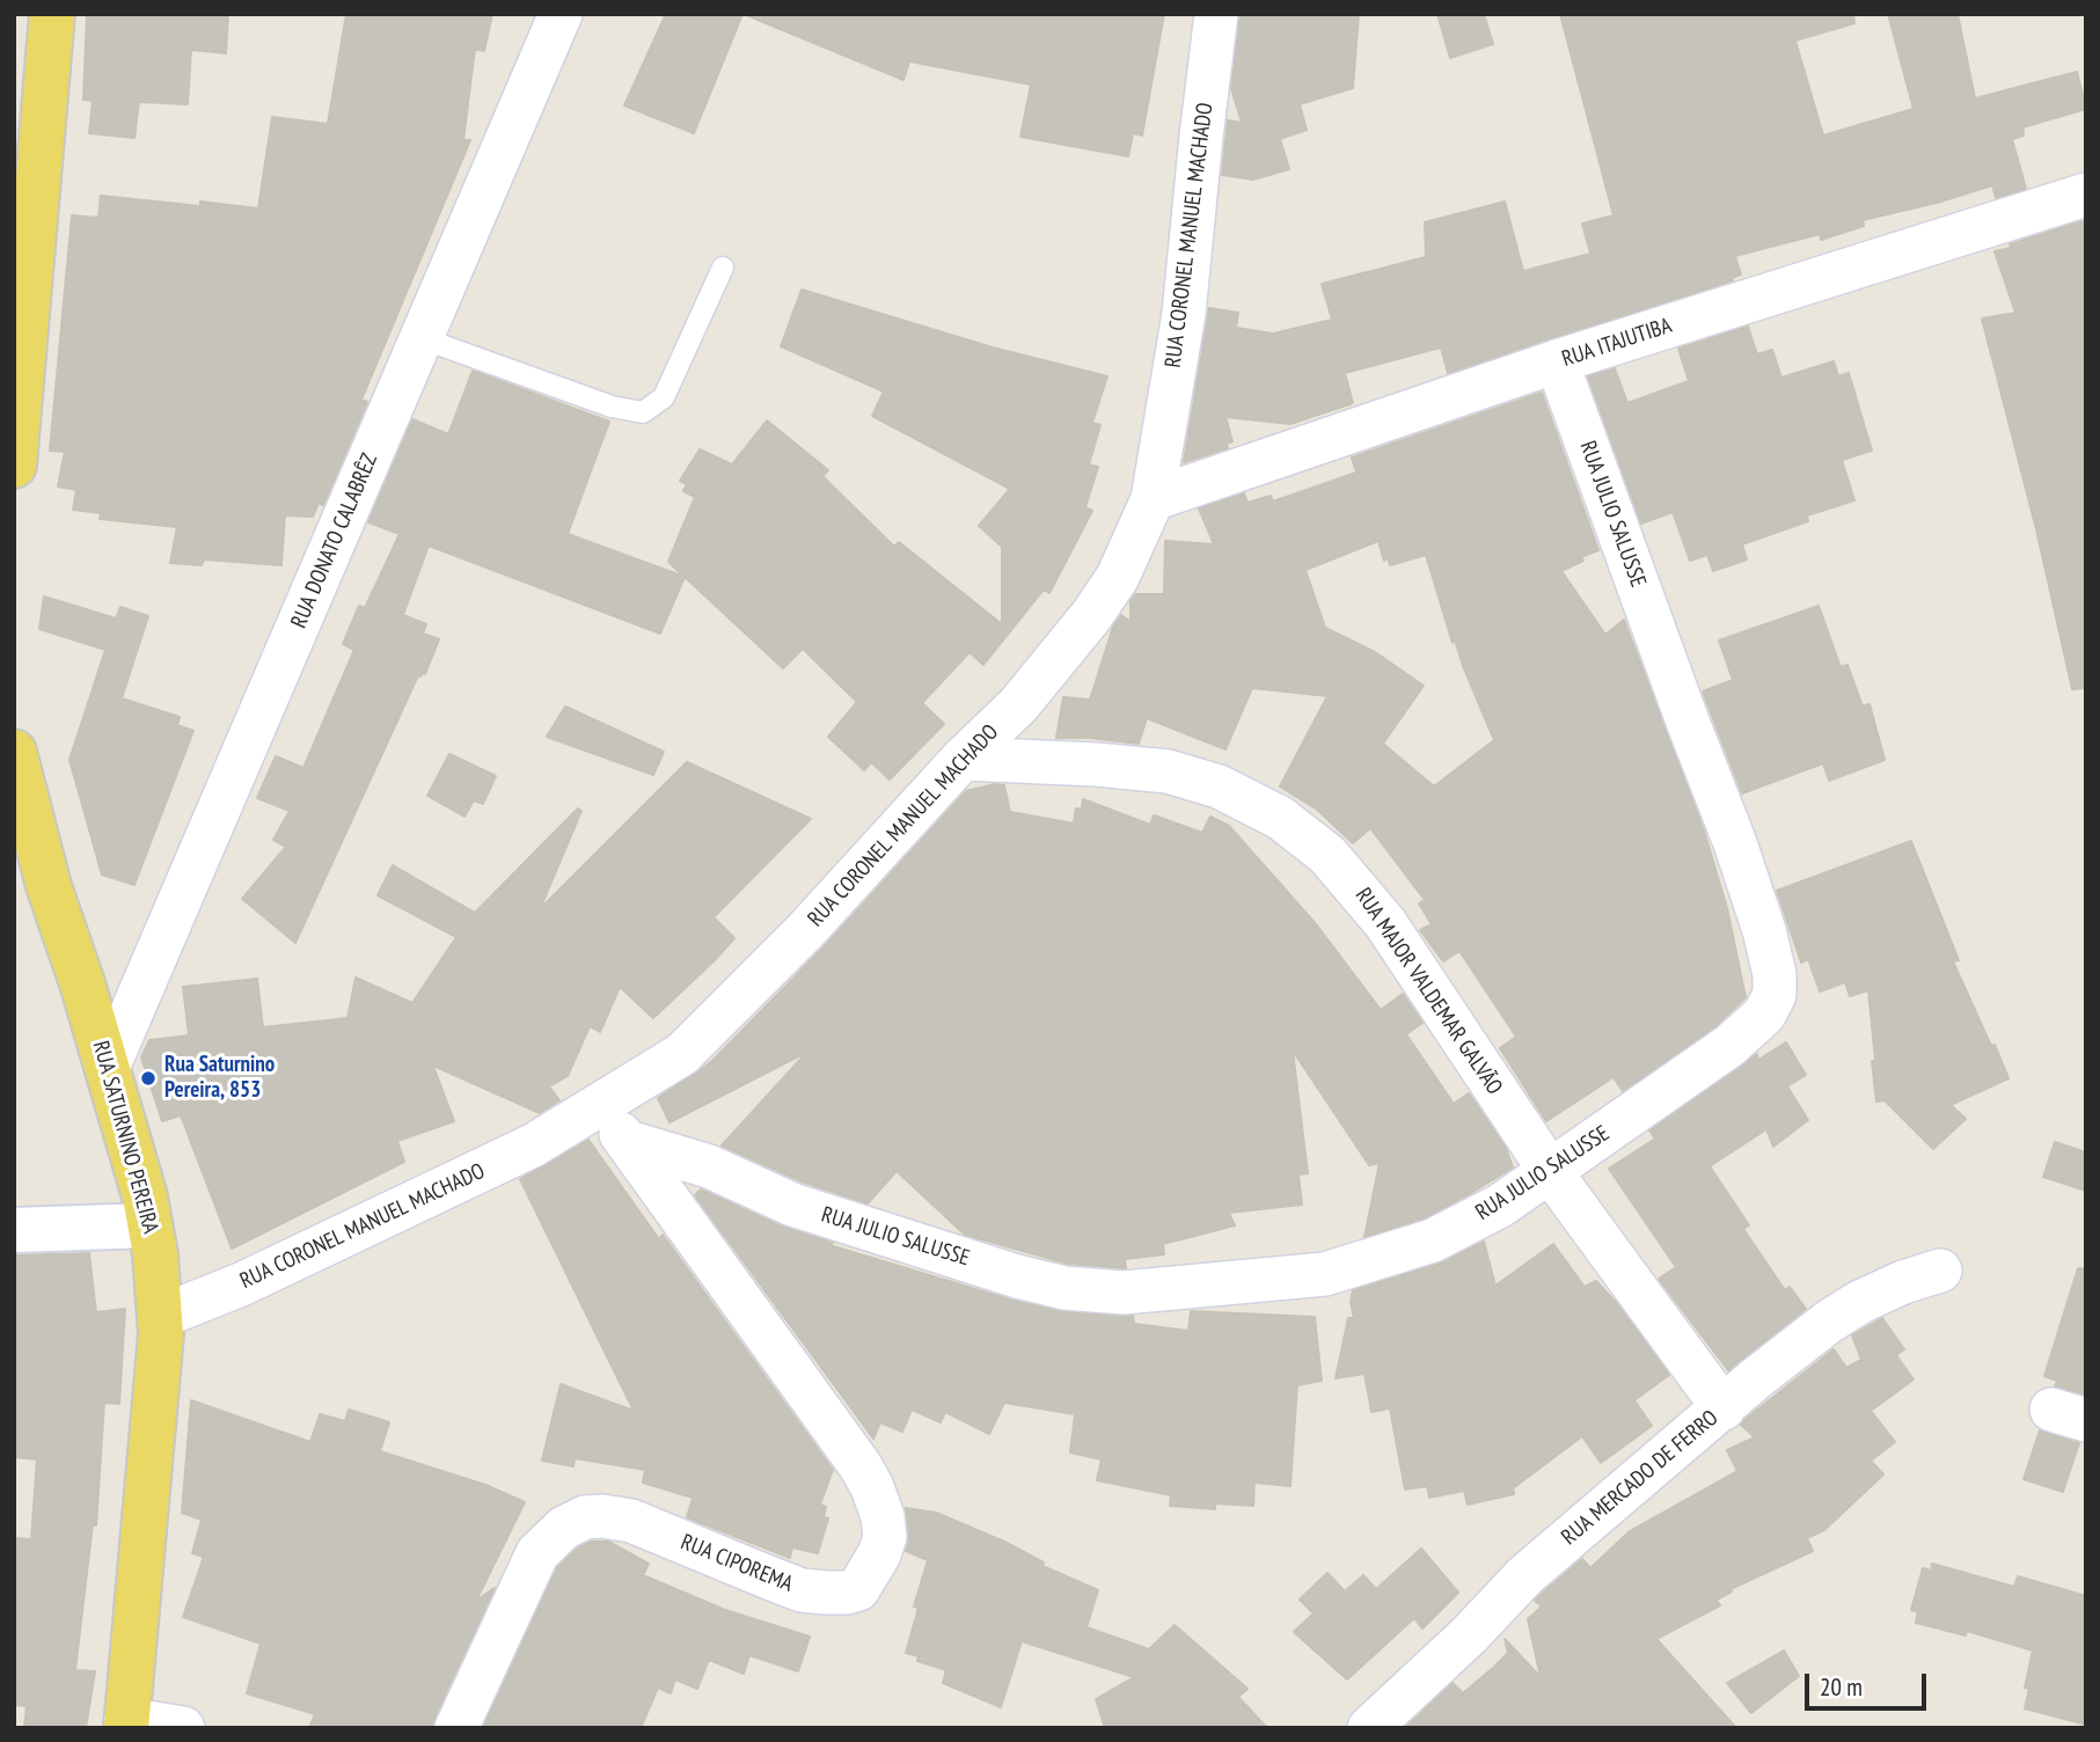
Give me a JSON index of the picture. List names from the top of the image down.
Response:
{
  "streets": {
    "main road": ["RUA SATURNINO PEREIRA"],
    "street": [
      "RUA CORONEL MANUEL MACHADO",
      "RUA ITAJUTIBA",
      "RUA JULIO SALUSSE",
      "RUA DONATO CALABRÊZ",
      "RUA MAJOR VALDEMAR GALVÃO",
      "RUA MERCADO DE FERRO",
      "RUA CIPOREMA"
    ]
  },
  "crossings": [
    ["RUA CORONEL MANUEL MACHADO", "RUA ITAJUTIBA"],
    ["RUA CORONEL MANUEL MACHADO", "RUA MAJOR VALDEMAR GALVÃO"],
    ["RUA CORONEL MANUEL MACHADO", "RUA SATURNINO PEREIRA"],
    ["RUA CORONEL MANUEL MACHADO", "RUA CIPOREMA"],
    ["RUA ITAJUTIBA", "RUA JULIO SALUSSE"],
    ["RUA JULIO SALUSSE", "RUA MAJOR VALDEMAR GALVÃO"],
    ["RUA JULIO SALUSSE", "RUA CIPOREMA"],
    ["RUA DONATO CALABRÊZ", "RUA SATURNINO PEREIRA"],
    ["RUA MAJOR VALDEMAR GALVÃO", "RUA MERCADO DE FERRO"]
  ],
  "places": ["Rua Saturnino Pereira, 853"],
  "scale_bar": "20 m"
}
